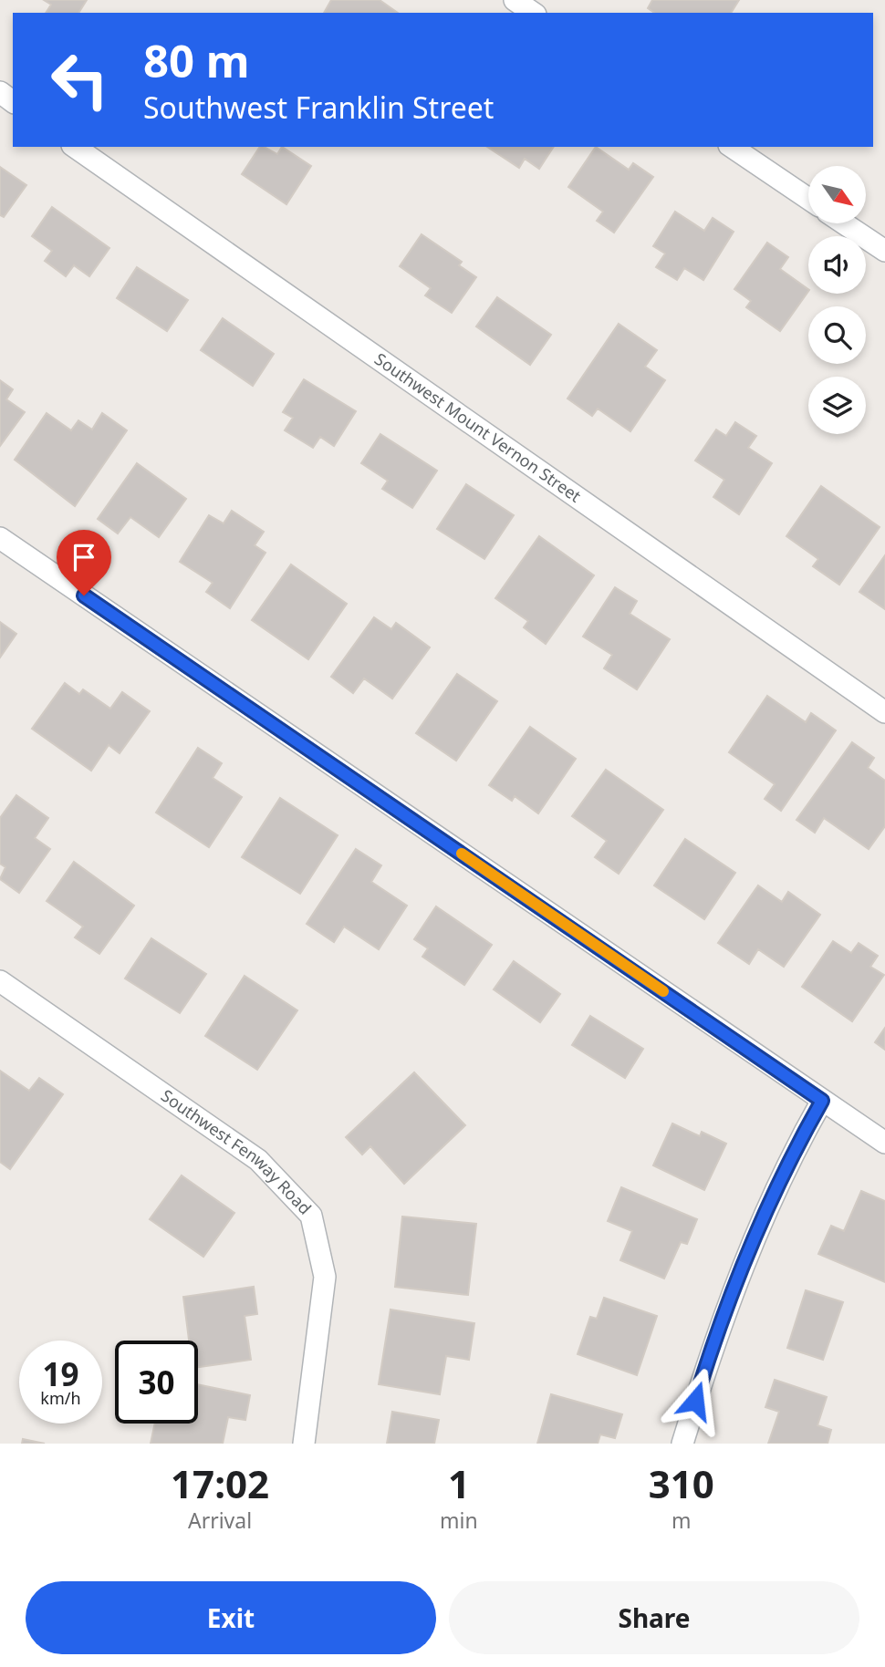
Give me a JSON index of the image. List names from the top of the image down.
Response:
{
  "streets": {
    "street": ["Southwest Mount Vernon Street", "Southwest Fenway Road"]
  },
  "north": "bottom right",
  "page": {
    "turn": ["80 m", "Southwest Franklin Street"],
    "speed": "19 km/h",
    "limit": "30",
    "eta": [
      "17:02",
      "Arrival",
      "1",
      "min",
      "310",
      "m"
    ],
    "buttons": ["Exit", "Share"]
  }
}
